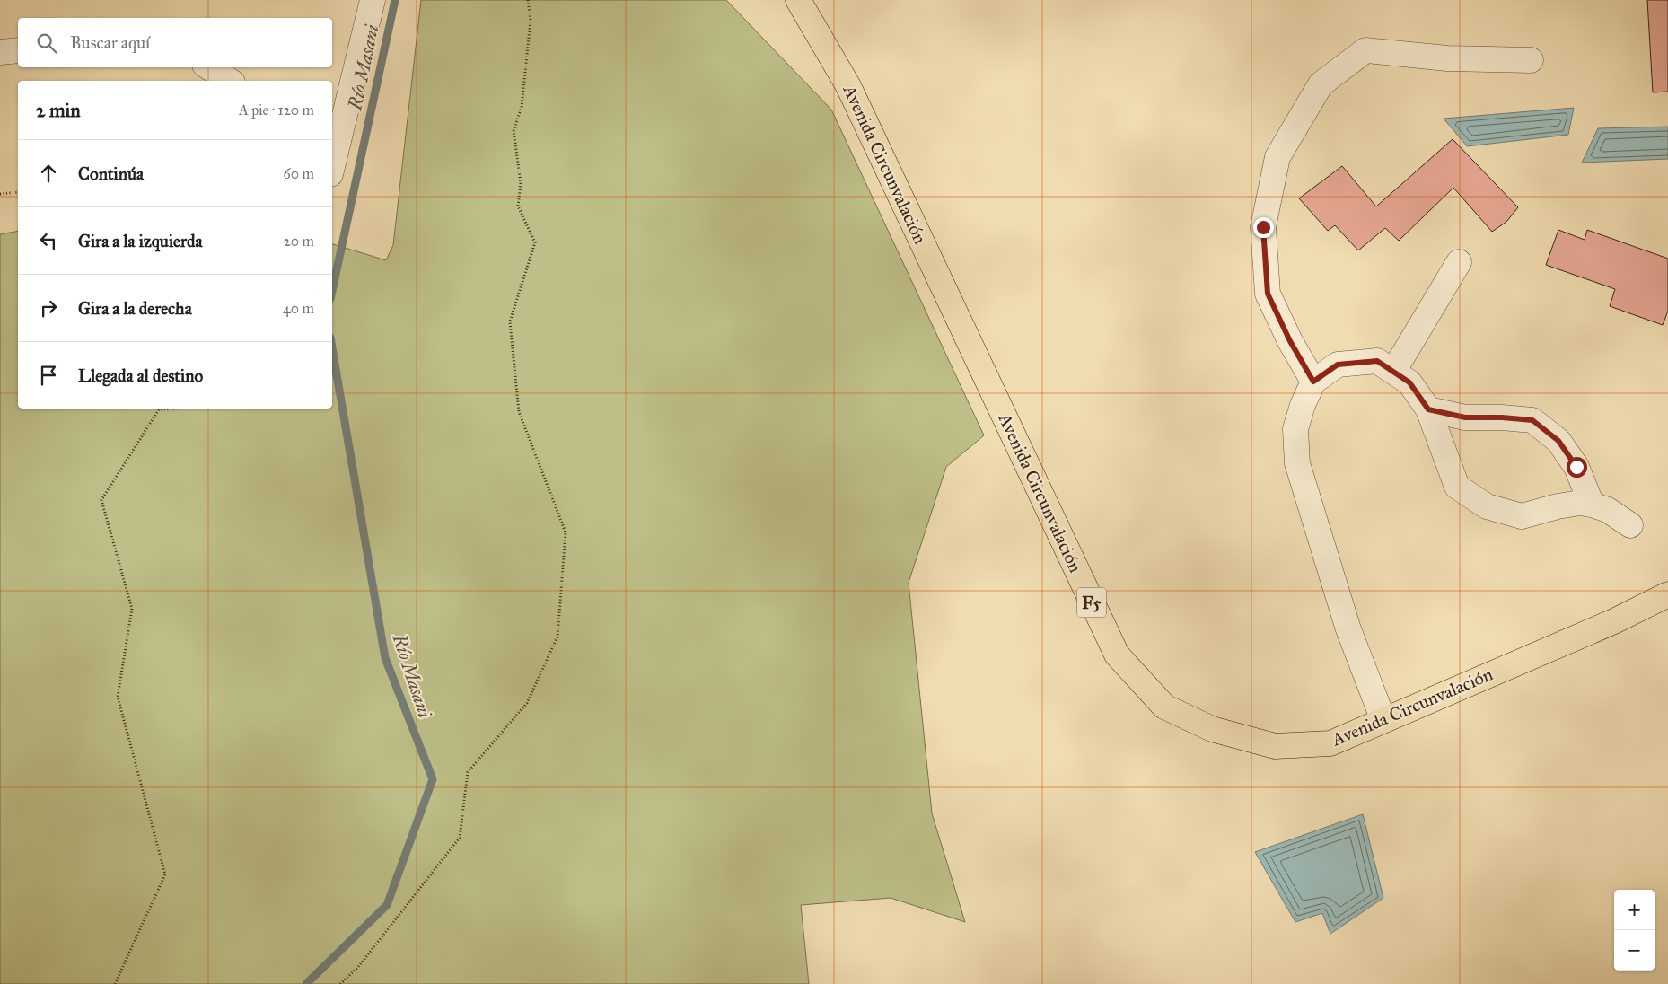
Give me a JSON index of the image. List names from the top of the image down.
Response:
{
  "streets": {
    "highway": ["Avenida Circunvalación", "F5"]
  },
  "water": ["Río Masani"],
  "page": {
    "search": "Buscar aquí",
    "heading": ["2 min", "A pie · 120 m"],
    "list": [
      ["Continúa", "60 m"],
      ["Gira a la izquierda", "20 m"],
      ["Gira a la derecha", "40 m"],
      "Llegada al destino"
    ],
    "map_buttons": ["+", "−"]
  }
}
